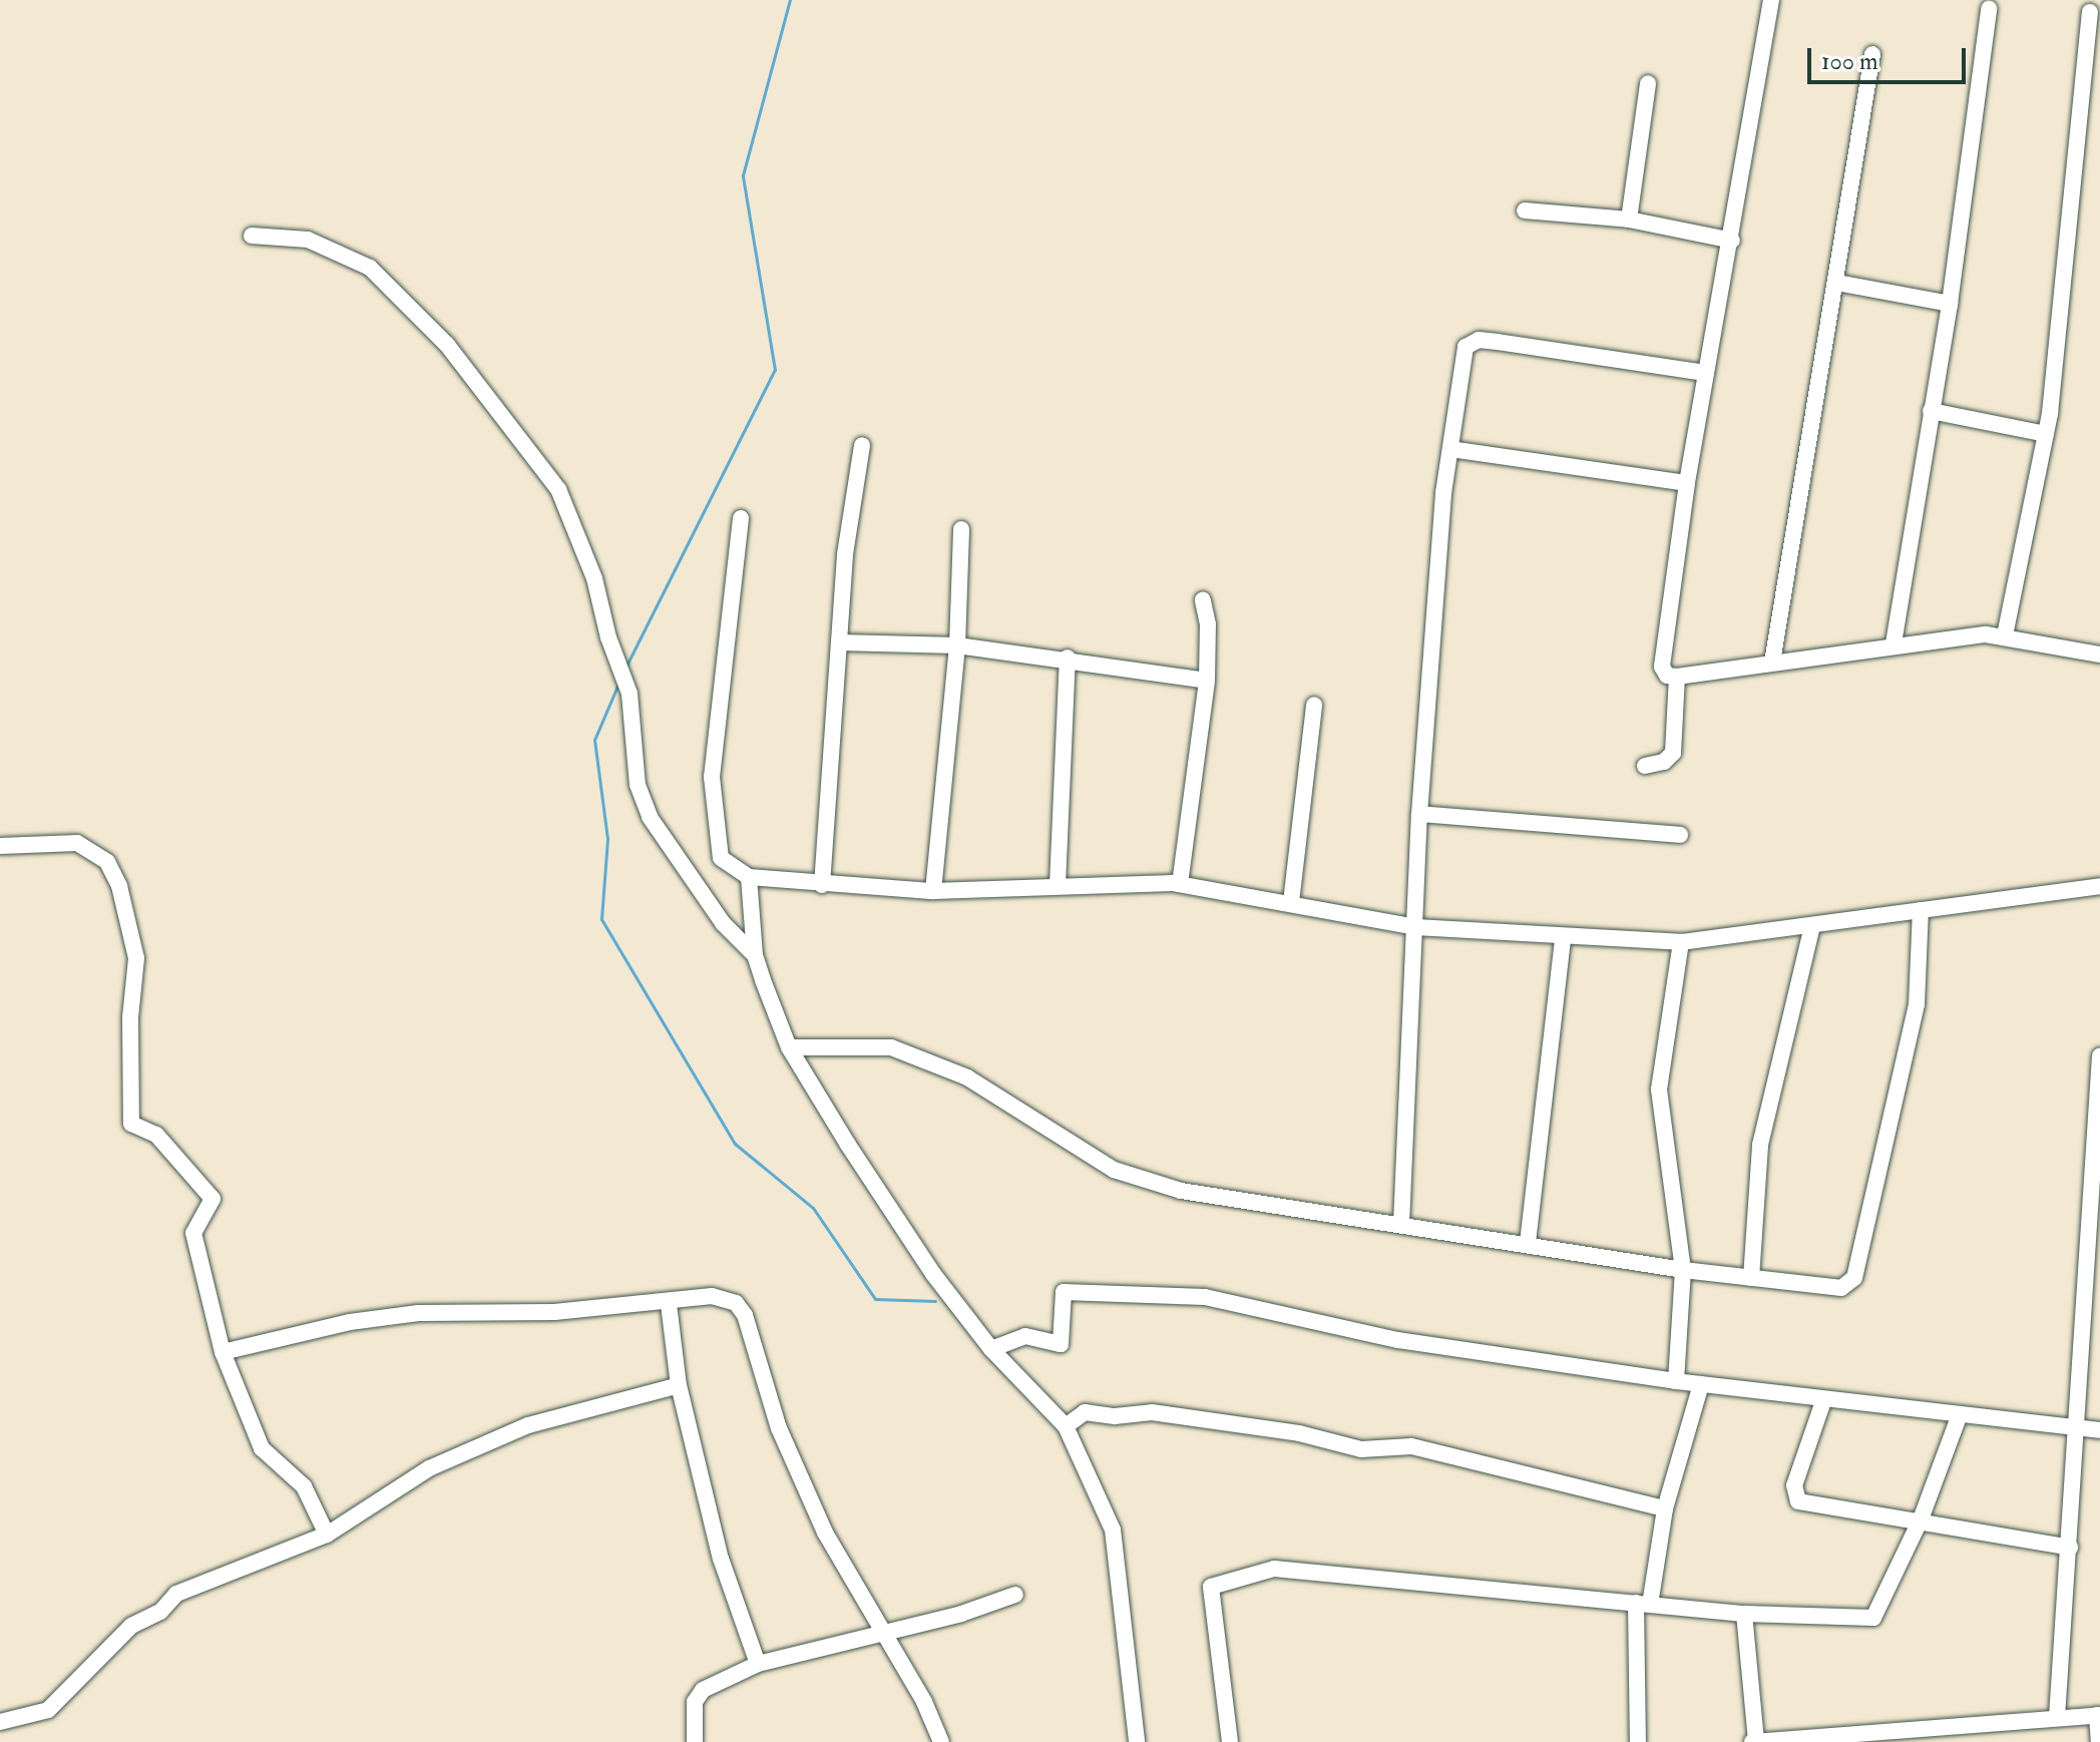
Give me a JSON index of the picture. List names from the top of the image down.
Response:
{
  "scale_bar": "100 m"
}
